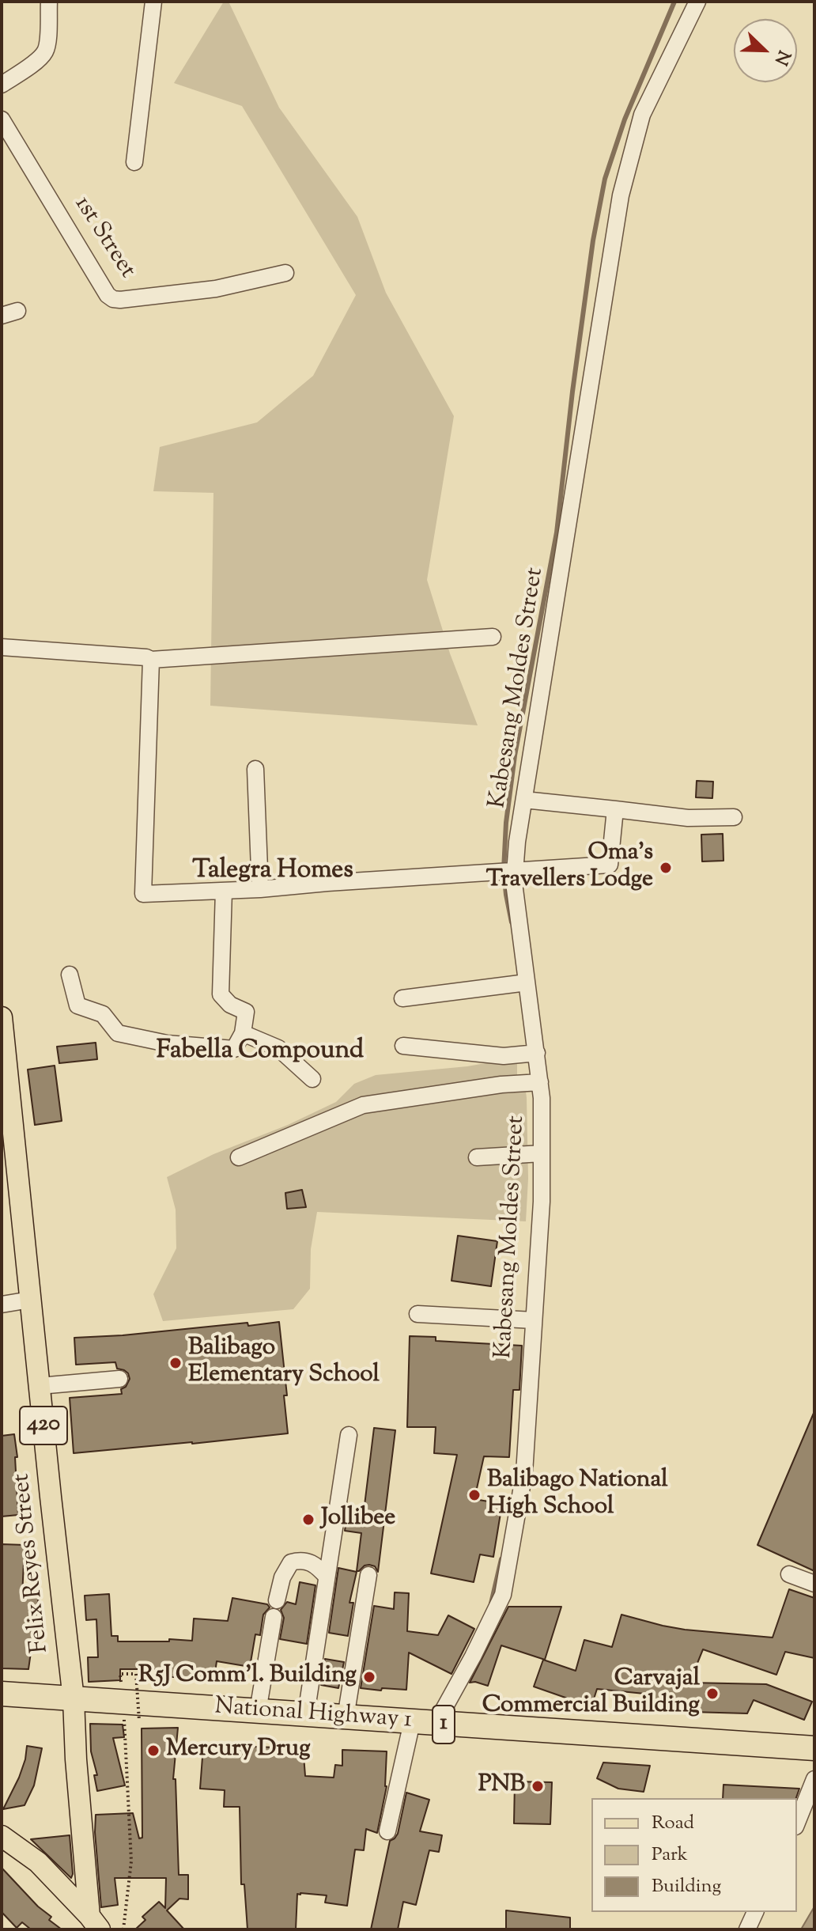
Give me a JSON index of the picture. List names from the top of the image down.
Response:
{
  "streets": {
    "highway": ["National Highway 1", "1"],
    "main road": ["420", "Felix Reyes Street"],
    "street": ["1st Street", "Kabesang Moldes Street"]
  },
  "crossings": [
    ["Kabesang Moldes Street", "National Highway 1"],
    ["Felix Reyes Street", "National Highway 1"]
  ],
  "districts": ["Talegra Homes", "Fabella Compound"],
  "places": [
    "Oma's Travellers Lodge",
    "Balibago Elementary School",
    "Balibago National High School",
    "Jollibee",
    "R5J Comm'l. Building",
    "Carvajal Commercial Building",
    "Mercury Drug",
    "PNB"
  ],
  "legend": ["Road", "Park", "Building"],
  "north": "bottom right"
}
